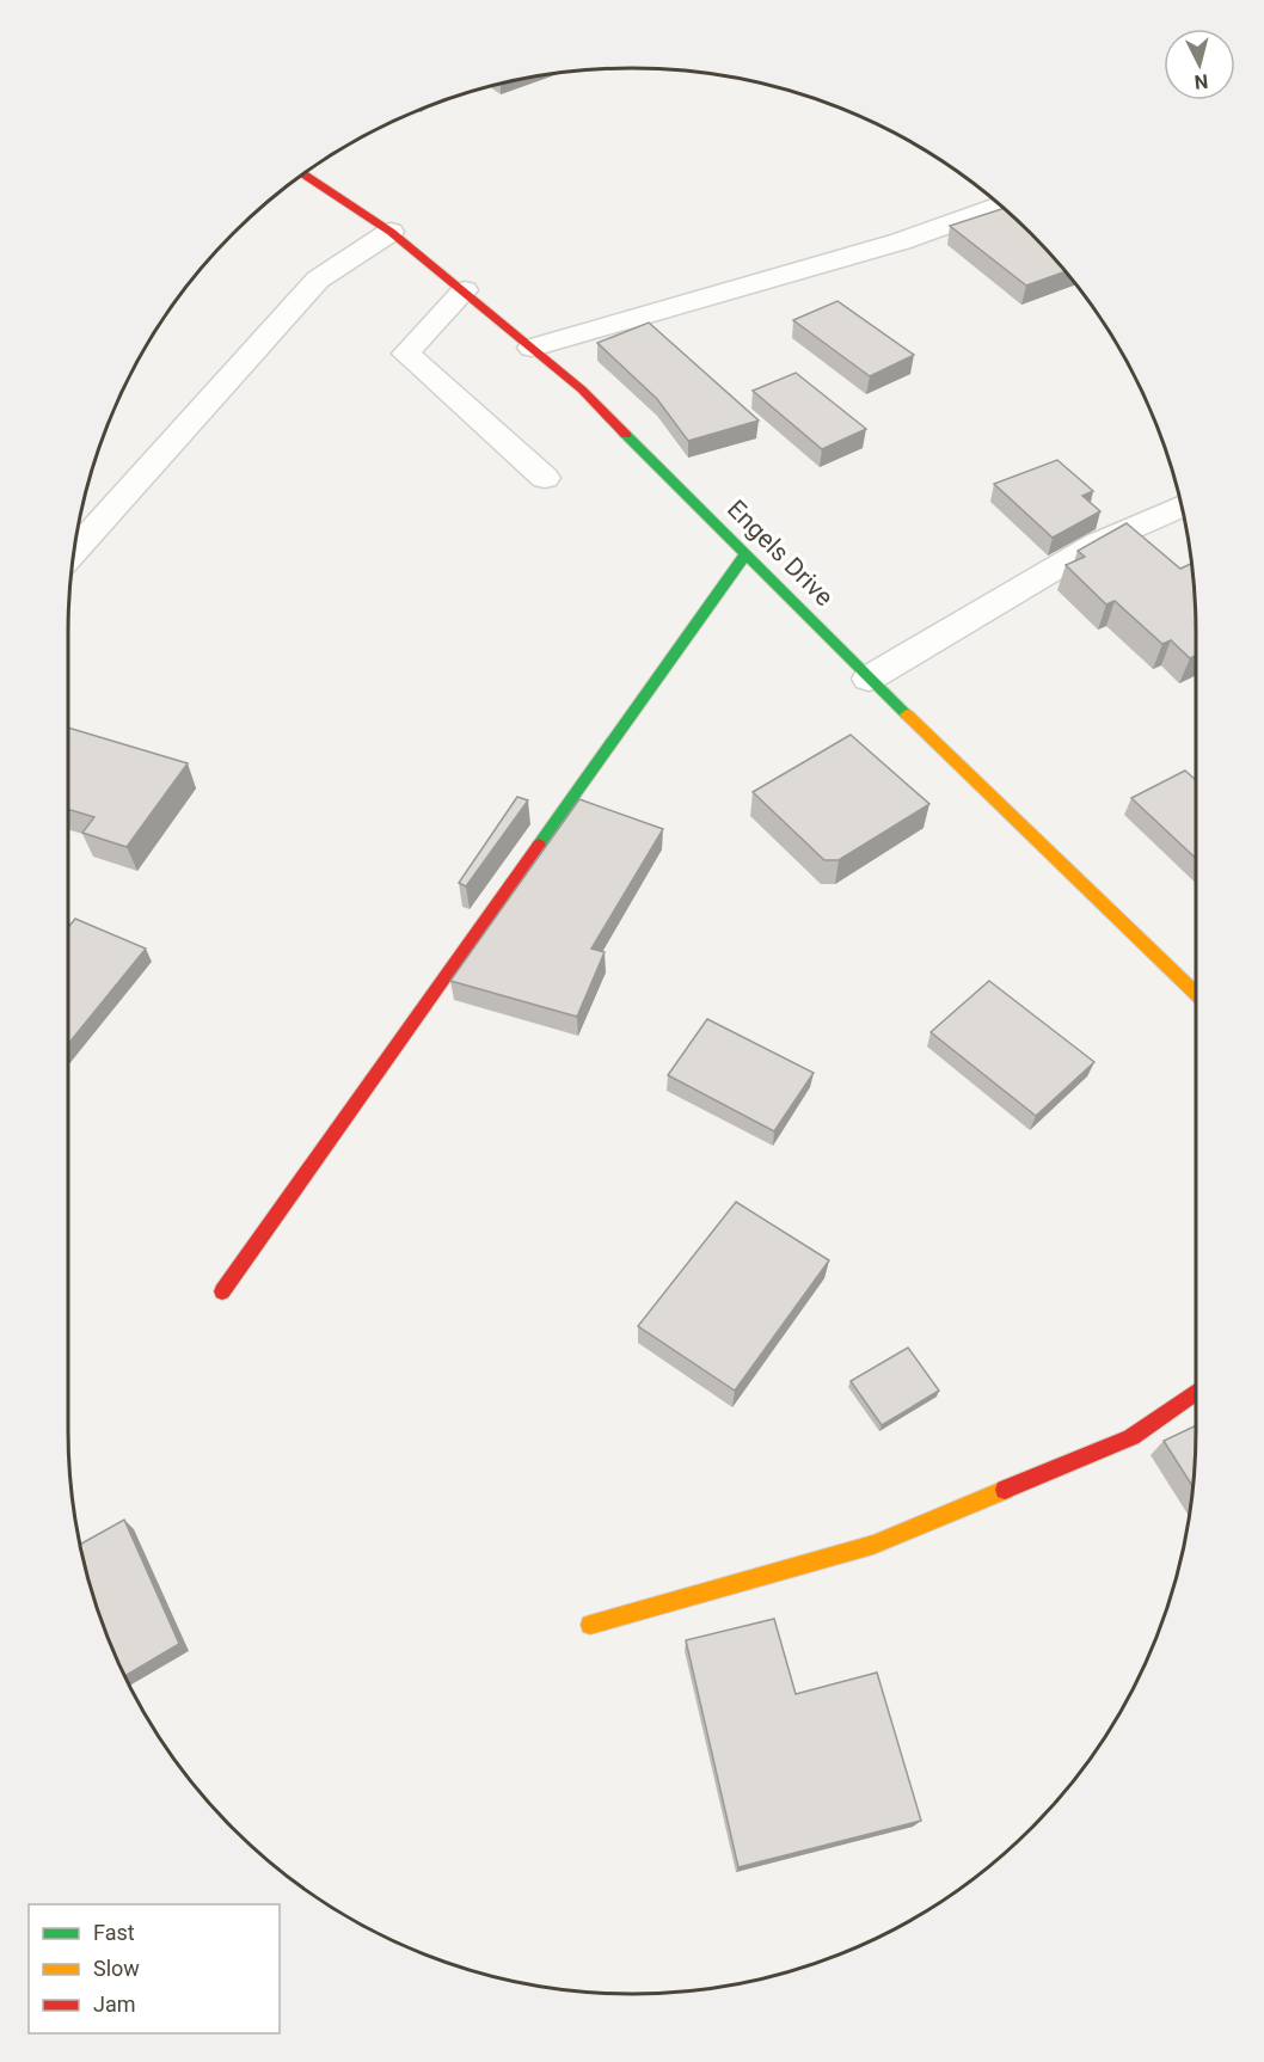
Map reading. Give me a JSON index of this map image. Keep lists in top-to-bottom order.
{
  "streets": {
    "street": ["Engels Drive"]
  },
  "legend": ["Fast", "Slow", "Jam"],
  "north": "bottom"
}
